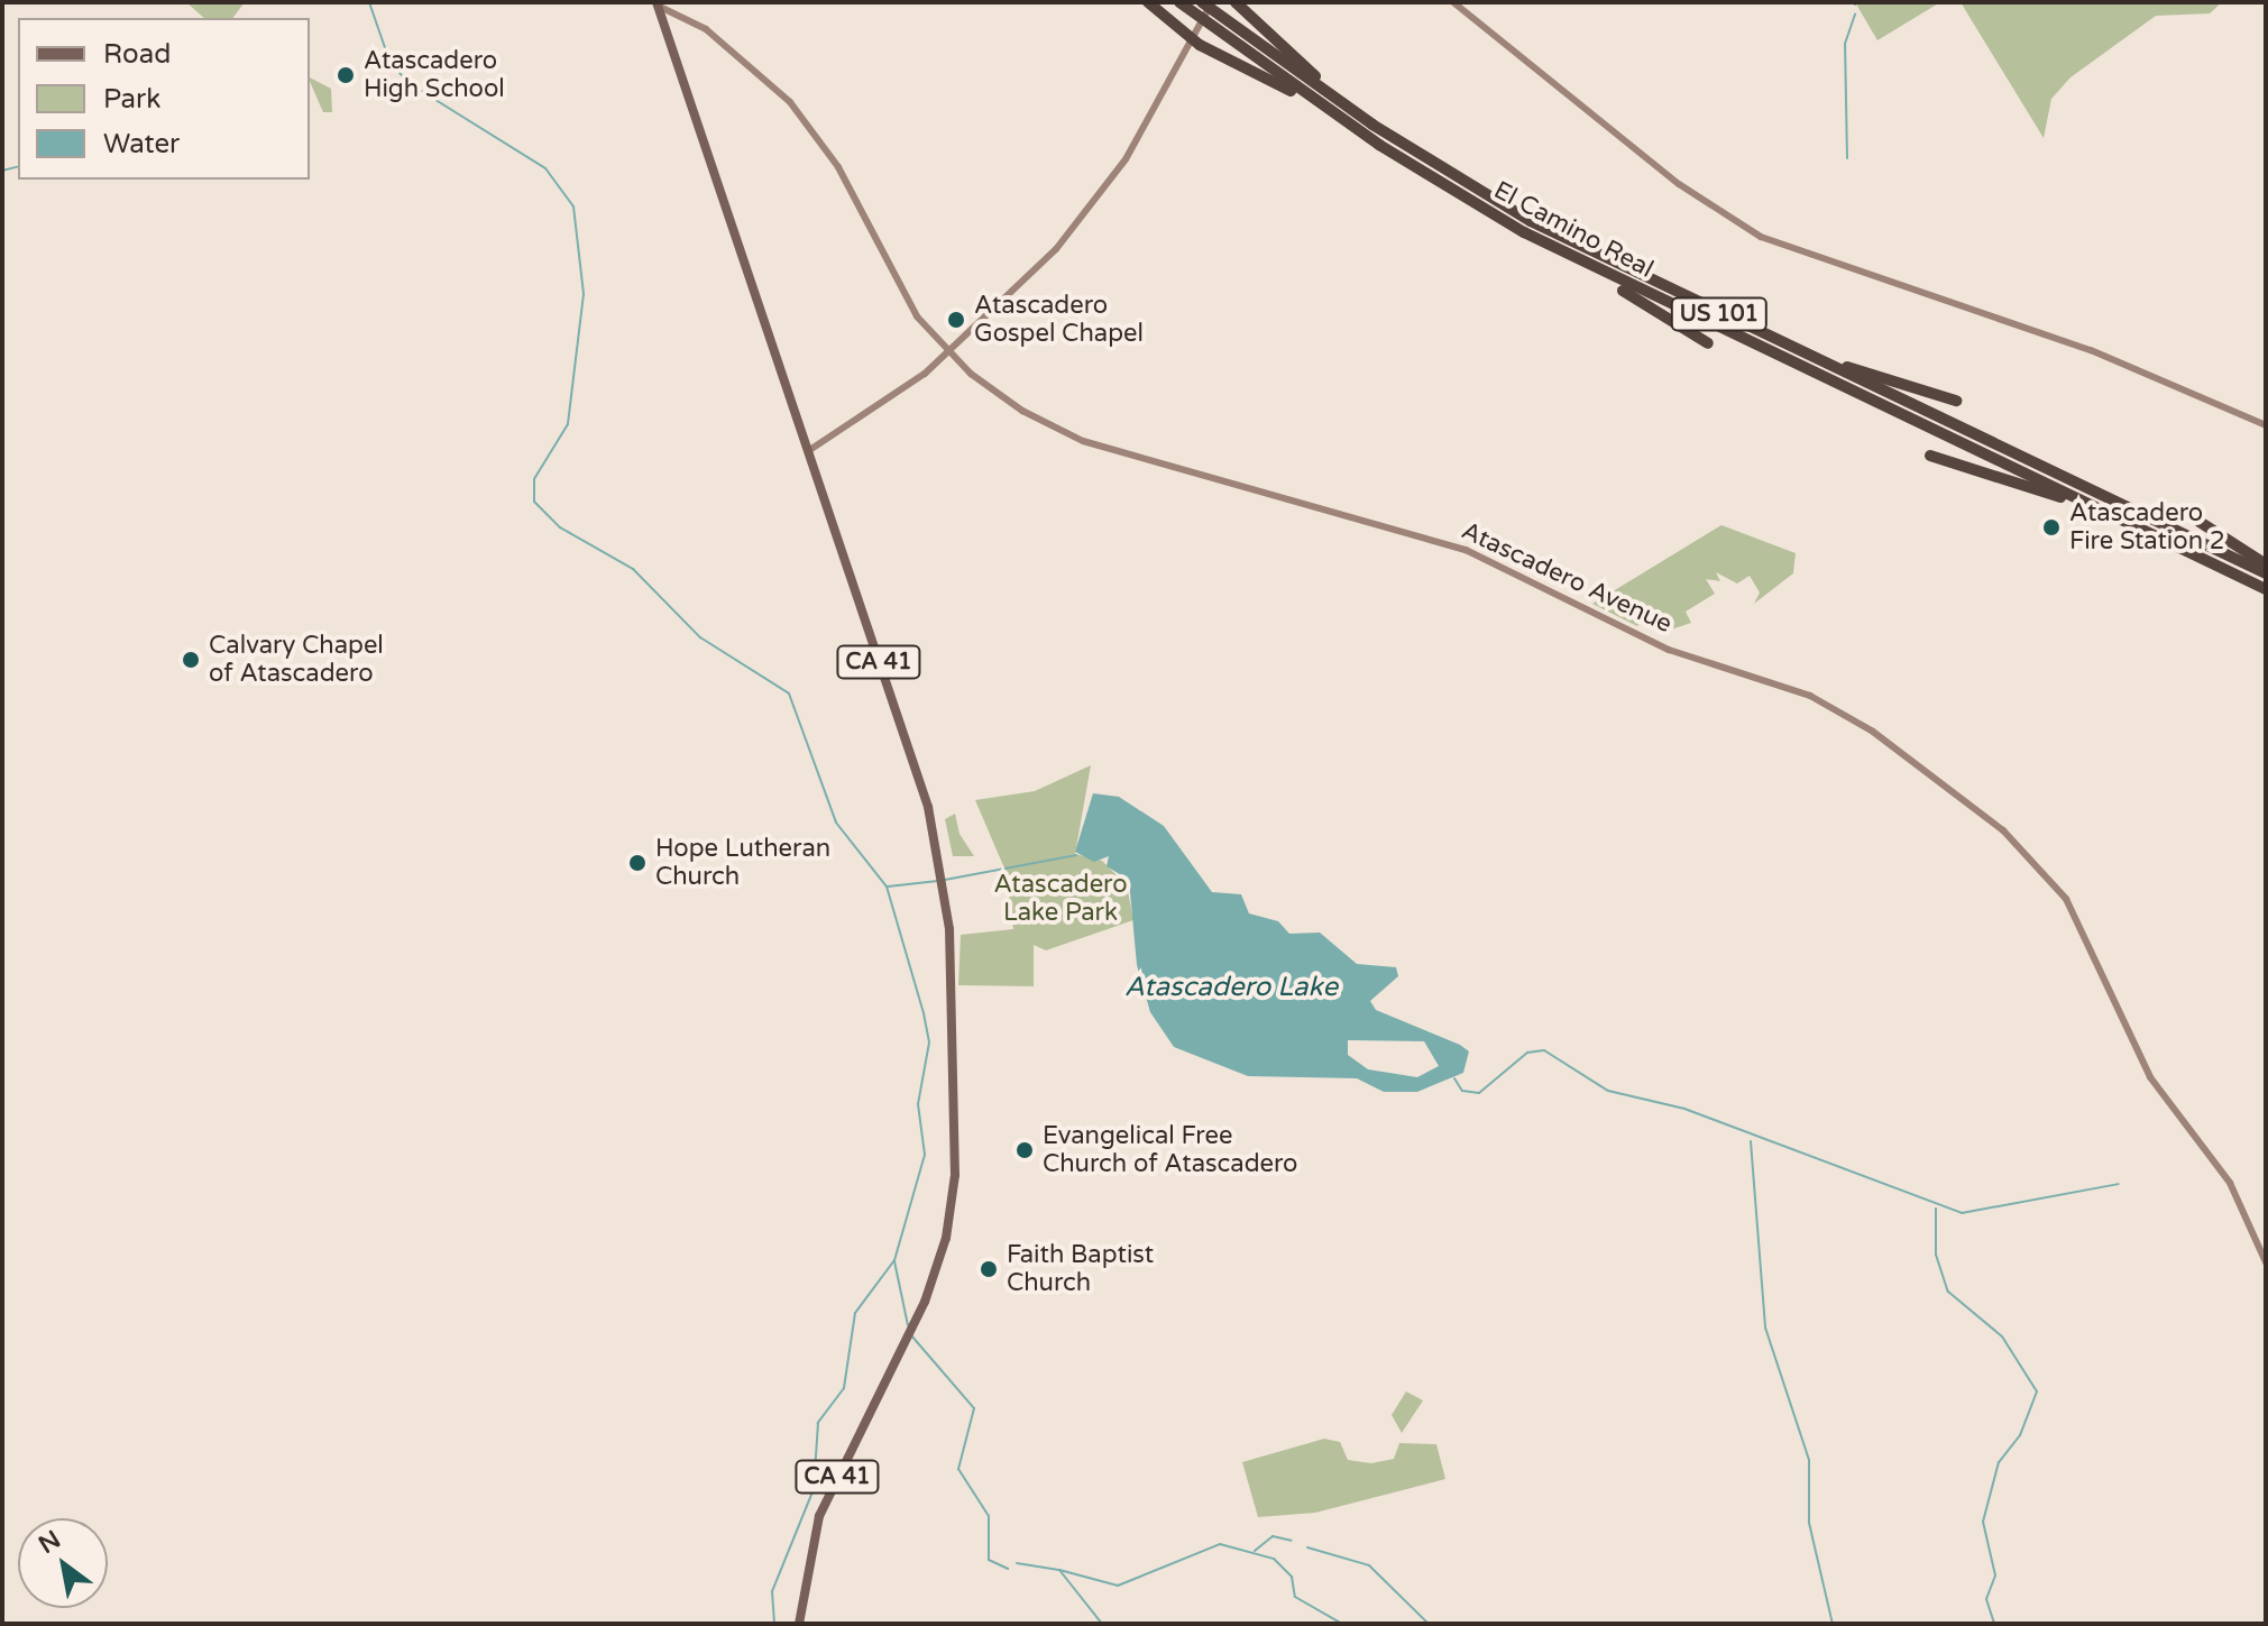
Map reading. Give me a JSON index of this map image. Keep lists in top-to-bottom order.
{
  "streets": {
    "highway": ["El Camino Real", "US 101"],
    "main road": ["Atascadero Avenue", "CA 41"]
  },
  "crossings": [
    ["Atascadero Avenue", "CA 41"]
  ],
  "water": ["Atascadero Lake"],
  "parks": ["Atascadero Lake Park"],
  "places": [
    "Atascadero High School",
    "Atascadero Gospel Chapel",
    "Atascadero Fire Station 2",
    "Calvary Chapel of Atascadero",
    "Hope Lutheran Church",
    "Evangelical Free Church of Atascadero",
    "Faith Baptist Church"
  ],
  "legend": ["Road", "Park", "Water"],
  "north": "top left"
}
